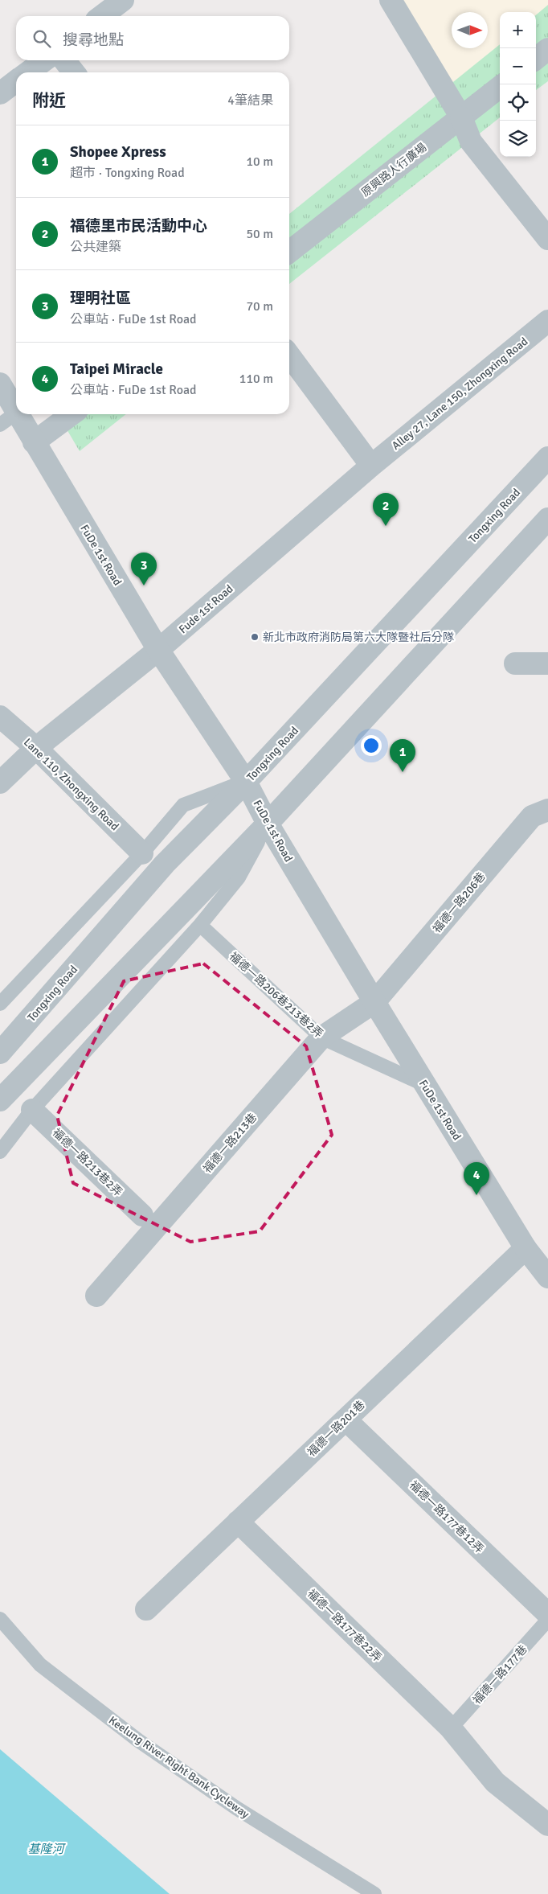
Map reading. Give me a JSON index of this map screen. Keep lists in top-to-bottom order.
{
  "streets": {
    "street": [
      "原興路人行廣場",
      "Alley 27, Lane 150, Zhongxing Road",
      "Tongxing Road",
      "FuDe 1st Road",
      "Fude 1st Road",
      "Lane 110, Zhongxing Road",
      "福德一路206巷",
      "福德一路213巷",
      "福德一路213巷2弄",
      "福德一路201巷",
      "福德一路177巷12弄",
      "福德一路177巷22弄"
    ],
    "lane": ["福德一路206巷213巷2弄", "福德一路177巷", "Keelung River Right Bank Cycleway"]
  },
  "crossings": [
    ["Alley 27, Lane 150, Zhongxing Road", "Fude 1st Road"],
    ["Tongxing Road", "FuDe 1st Road"],
    ["FuDe 1st Road", "Fude 1st Road"],
    ["FuDe 1st Road", "福德一路206巷"],
    ["FuDe 1st Road", "福德一路206巷213巷2弄"],
    ["FuDe 1st Road", "福德一路213巷"],
    ["FuDe 1st Road", "福德一路201巷"],
    ["Fude 1st Road", "Lane 110, Zhongxing Road"],
    ["福德一路206巷", "福德一路213巷"],
    ["福德一路206巷213巷2弄", "福德一路213巷"],
    ["福德一路201巷", "福德一路177巷12弄"],
    ["福德一路201巷", "福德一路177巷22弄"],
    ["福德一路177巷22弄", "福德一路177巷"]
  ],
  "water": ["基隆河"],
  "places": ["新北市政府消防局第六大隊暨社后分隊"],
  "north": "right",
  "page": {
    "map_buttons": ["+", "−"],
    "search": "搜尋地點",
    "heading": ["附近", "4筆結果"],
    "list": [
      {
        "mark": "1",
        "name": "Shopee Xpress",
        "note": "超市 · Tongxing Road",
        "value": "10 m"
      },
      {
        "mark": "2",
        "name": "福德里市民活動中心",
        "note": "公共建築",
        "value": "50 m"
      },
      {
        "mark": "3",
        "name": "理明社區",
        "note": "公車站 · FuDe 1st Road",
        "value": "70 m"
      },
      {
        "mark": "4",
        "name": "Taipei Miracle",
        "note": "公車站 · FuDe 1st Road",
        "value": "110 m"
      }
    ],
    "pins": [
      "2",
      "3",
      "1",
      "4"
    ]
  }
}
